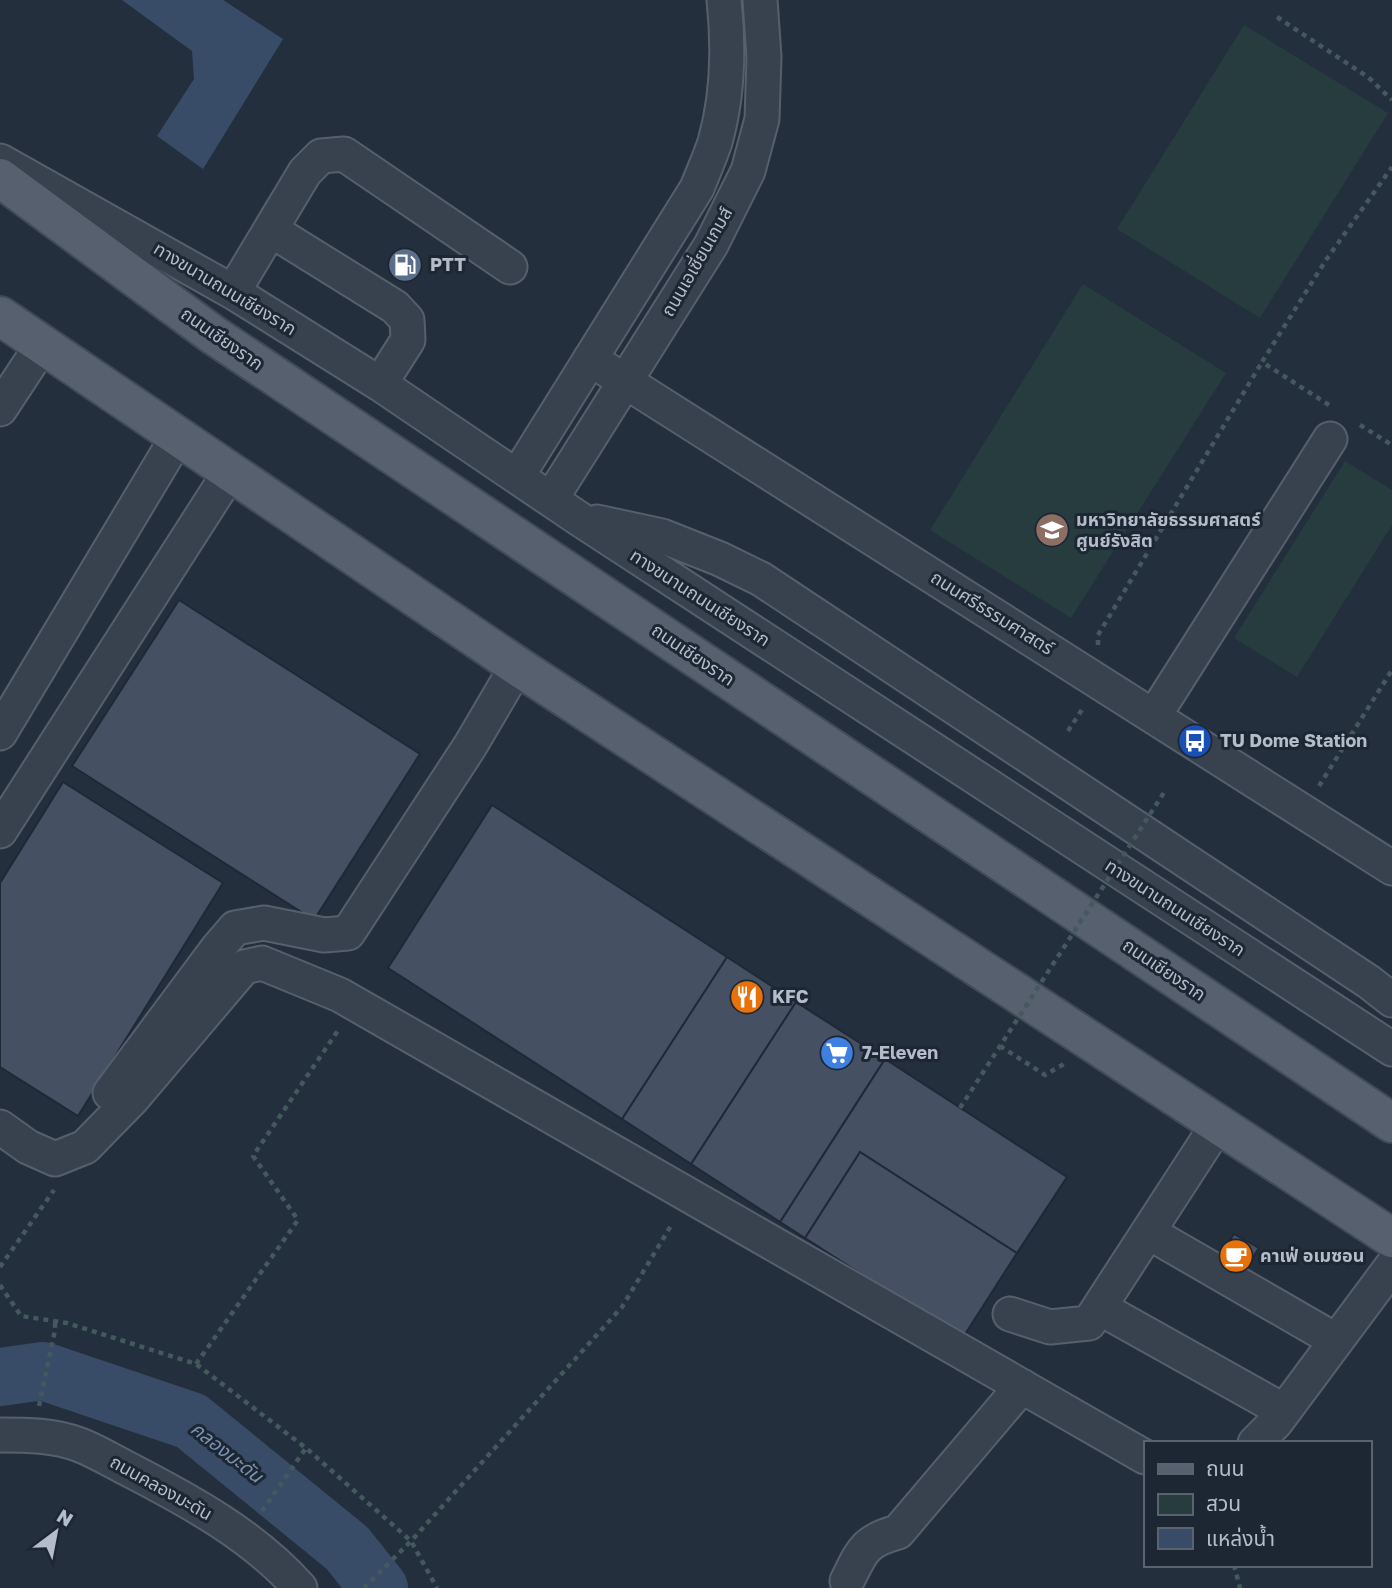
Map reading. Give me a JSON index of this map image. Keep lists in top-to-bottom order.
{
  "streets": {
    "main road": ["ถนนเชียงราก"],
    "street": [
      "ถนนเอเซี่ยนเกมส์",
      "ทางขนานถนนเชียงราก",
      "ถนนศรีธรรมศาสตร์",
      "ถนนคลองมะดัน"
    ]
  },
  "crossings": [
    ["ถนนเอเซี่ยนเกมส์", "ทางขนานถนนเชียงราก"],
    ["ถนนเอเซี่ยนเกมส์", "ถนนศรีธรรมศาสตร์"]
  ],
  "water": ["คลองมะดัน"],
  "places": {
    "fuel station": ["PTT"],
    "school or university": ["มหาวิทยาลัยธรรมศาสตร์ ศูนย์รังสิต"],
    "bus stop": ["TU Dome Station"],
    "restaurant": ["KFC"],
    "supermarket": ["7-Eleven"],
    "cafe": ["คาเฟ่ อเมซอน"]
  },
  "legend": ["ถนน", "สวน", "แหล่งน้ำ"],
  "north": "top right"
}
